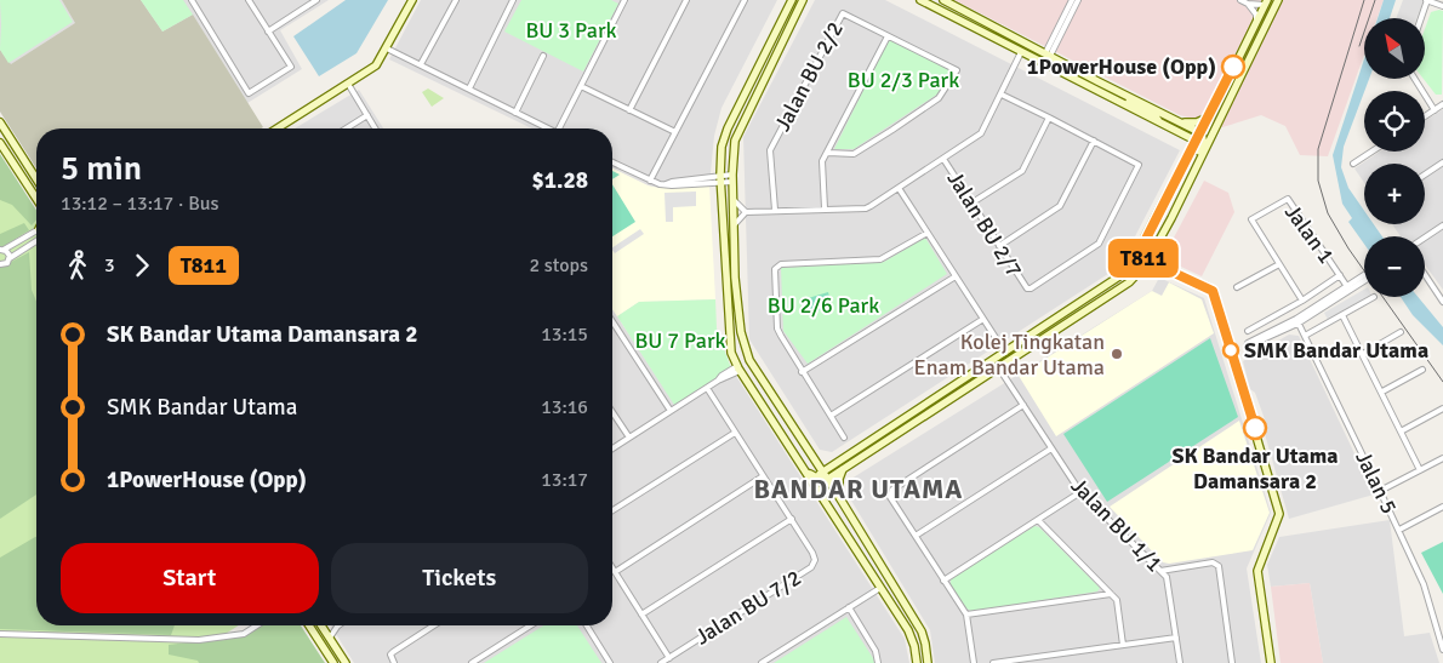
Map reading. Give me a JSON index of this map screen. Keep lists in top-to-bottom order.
{
  "streets": {
    "street": [
      "Jalan BU 2/2",
      "Jalan BU 2/7",
      "Jalan 1",
      "Jalan 5",
      "Jalan BU 1/1",
      "Jalan BU 7/2"
    ]
  },
  "districts": ["BANDAR UTAMA"],
  "parks": [
    "BU 3 Park",
    "BU 2/3 Park",
    "BU 2/6 Park",
    "BU 7 Park"
  ],
  "places": [
    "1PowerHouse (Opp)",
    "SMK Bandar Utama",
    "Kolej Tingkatan Enam Bandar Utama",
    "SK Bandar Utama Damansara 2"
  ],
  "lines": ["bus line T811"],
  "north": "top left",
  "page": {
    "on_map": "T811",
    "map_buttons": ["+", "−"],
    "heading": ["5 min", "13:12 – 13:17 · Bus", "$1.28"],
    "legs": ["3", "T811", "2 stops"],
    "list": [
      {
        "name": "SK Bandar Utama Damansara 2",
        "value": "13:15"
      },
      {
        "name": "SMK Bandar Utama",
        "value": "13:16"
      },
      {
        "name": "1PowerHouse (Opp)",
        "value": "13:17"
      }
    ],
    "buttons": ["Start", "Tickets"]
  }
}
